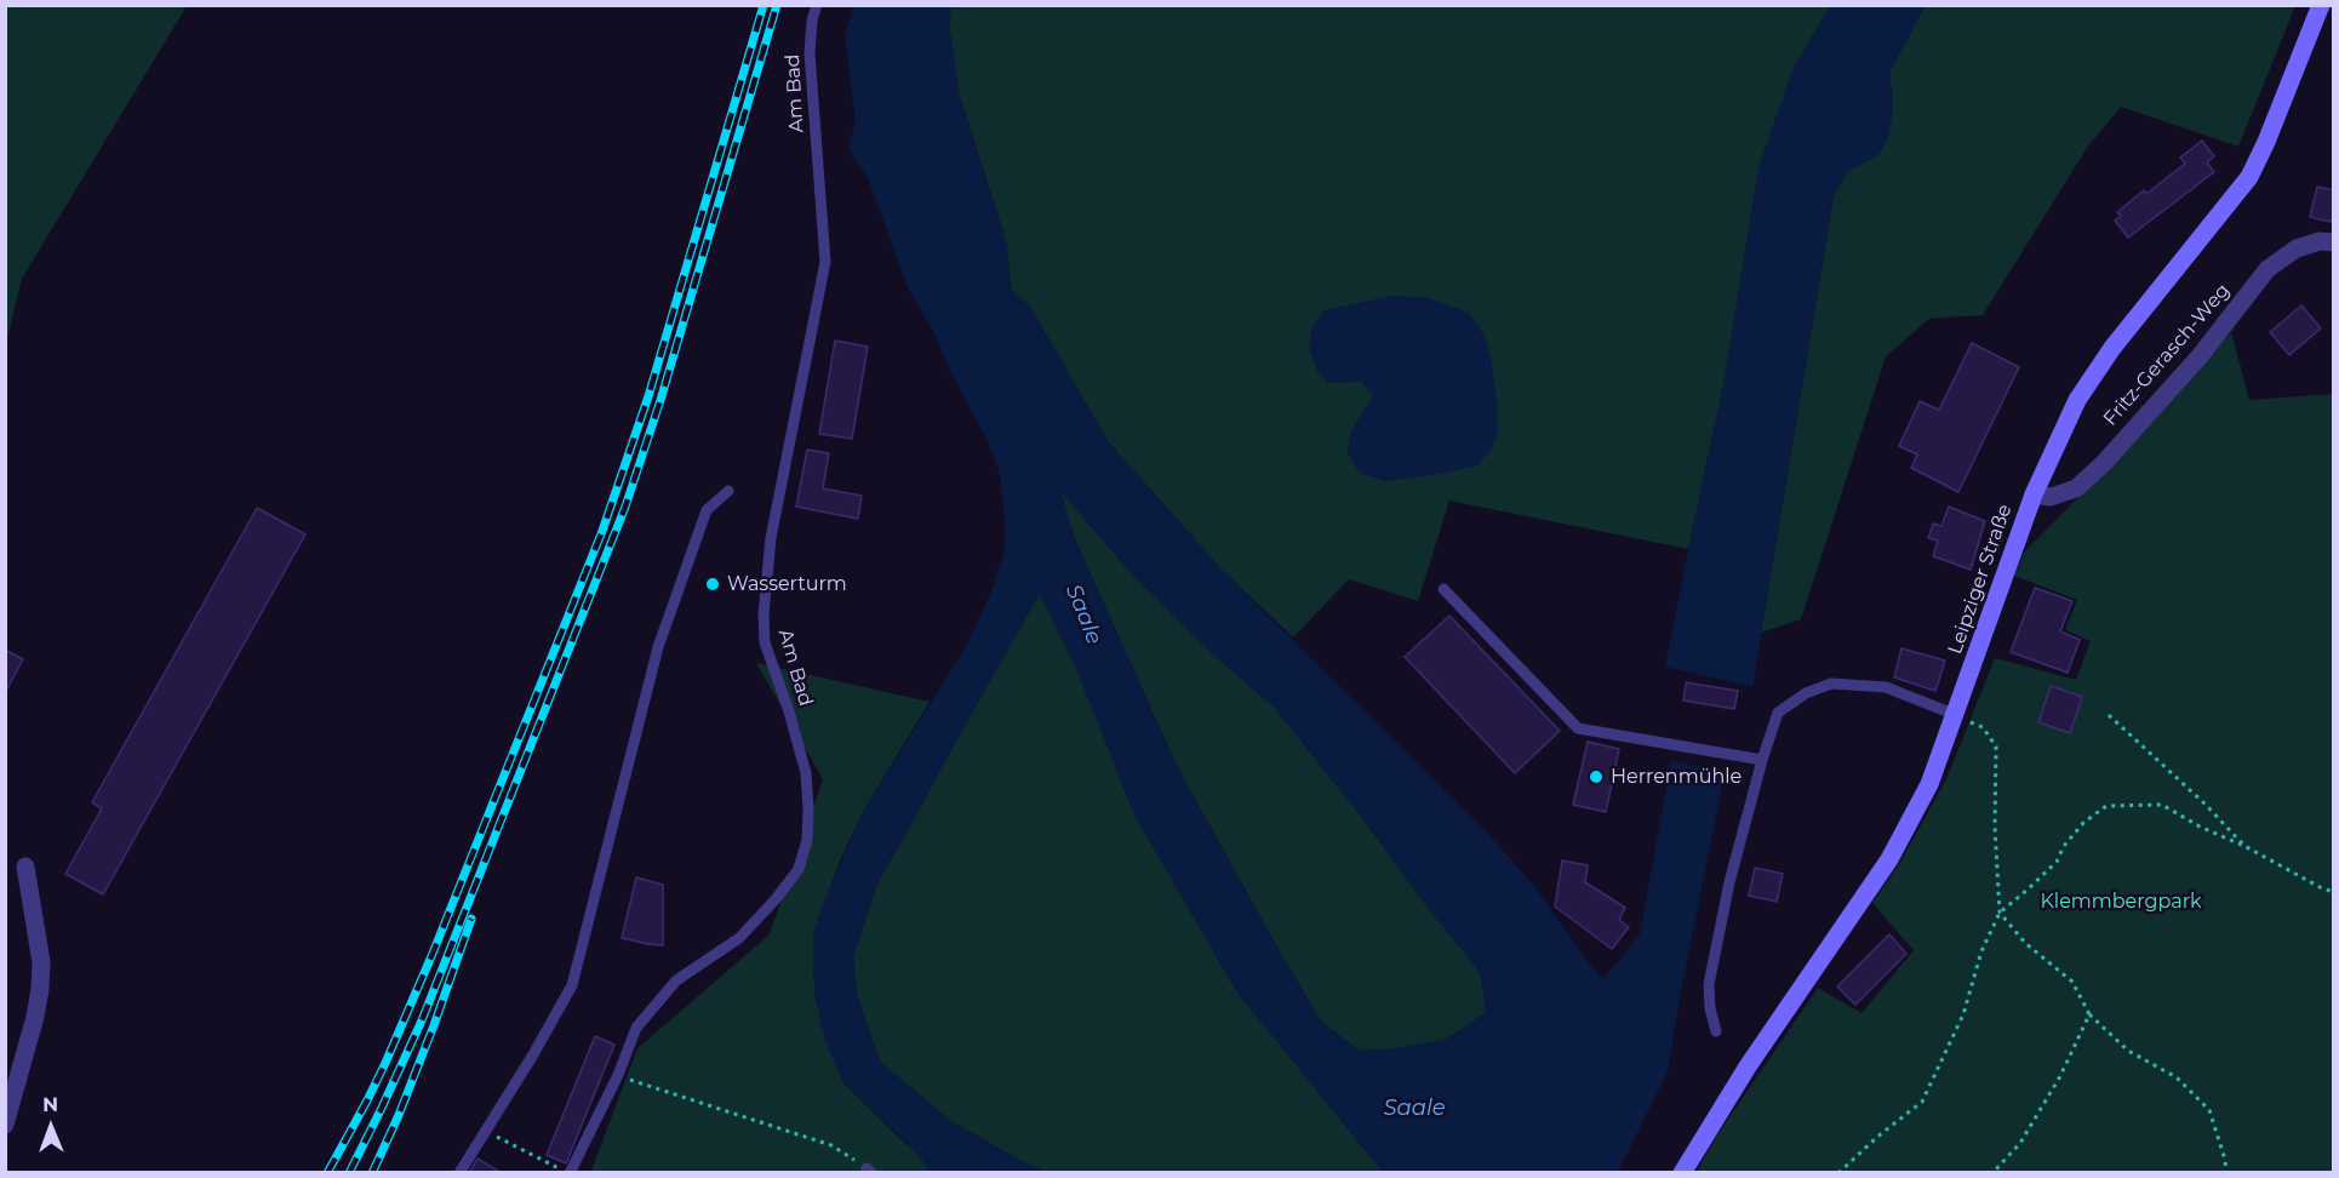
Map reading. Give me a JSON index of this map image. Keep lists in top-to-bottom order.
{
  "streets": {
    "street": ["Fritz-Gerasch-Weg", "Leipziger Straße"],
    "lane": ["Am Bad"]
  },
  "crossings": [
    ["Fritz-Gerasch-Weg", "Leipziger Straße"]
  ],
  "water": ["Saale"],
  "parks": ["Klemmbergpark"],
  "places": ["Wasserturm", "Herrenmühle"],
  "north": "top"
}
